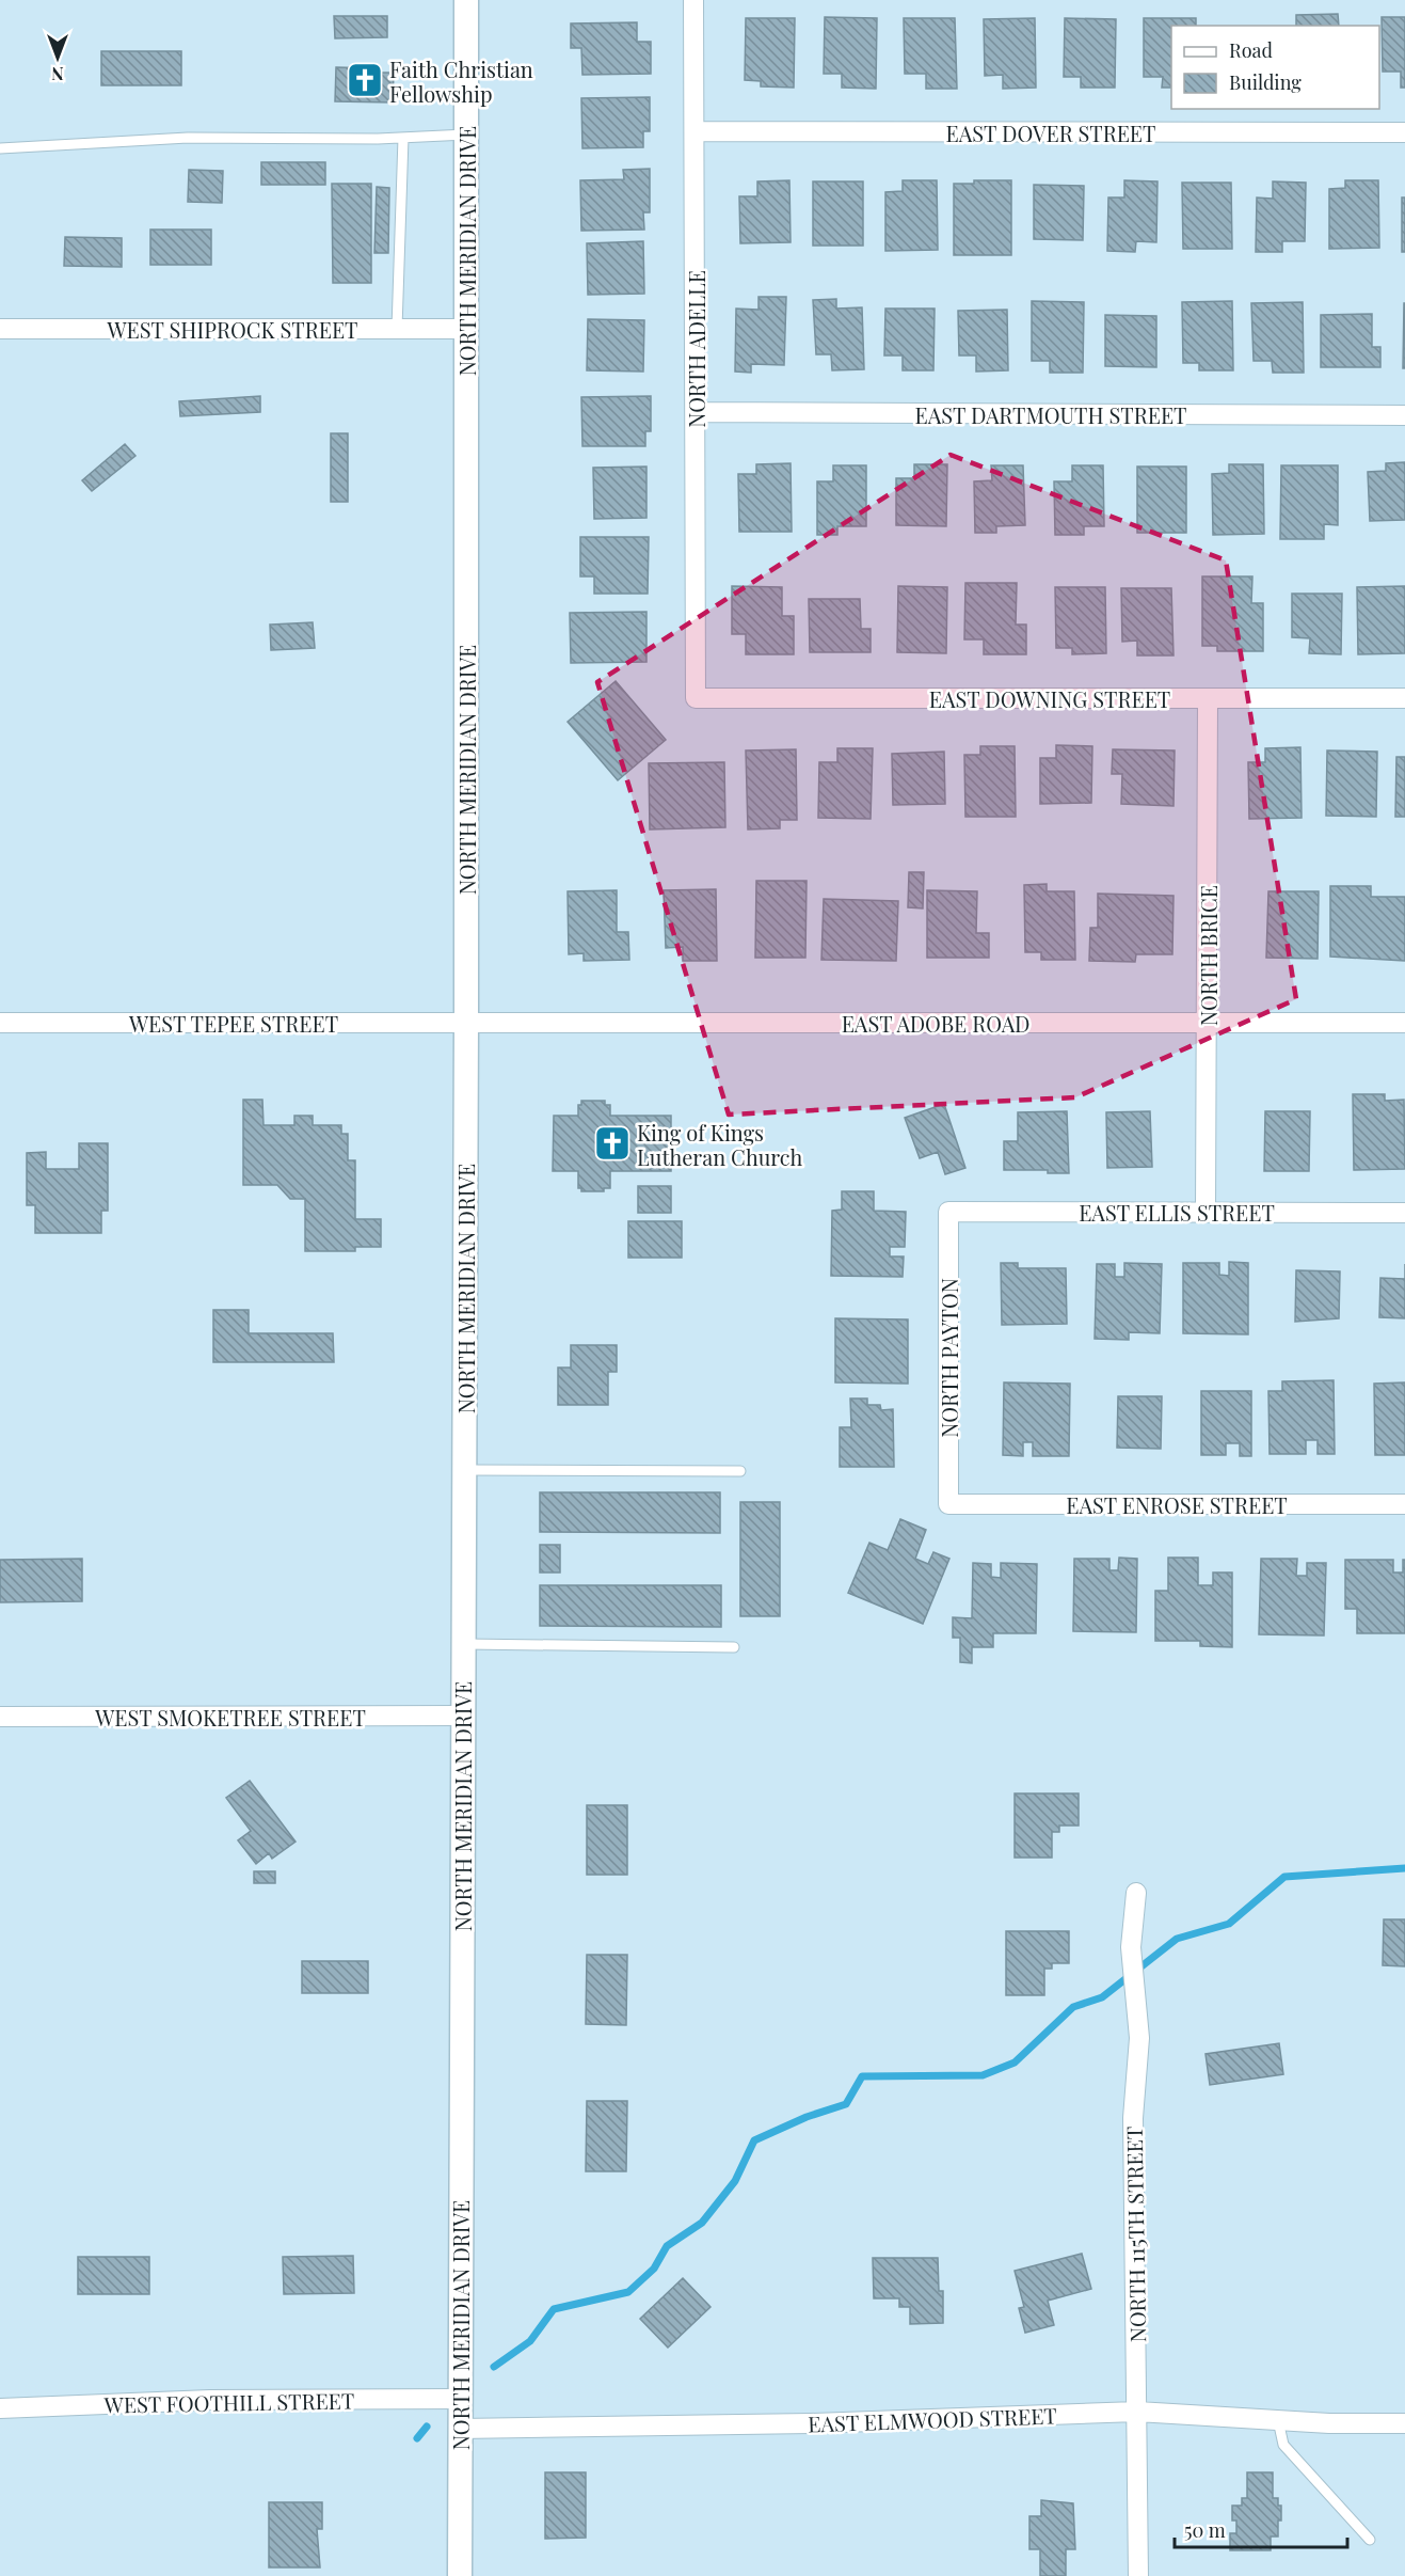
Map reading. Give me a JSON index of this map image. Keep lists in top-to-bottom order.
{
  "streets": {
    "street": [
      "EAST DOVER STREET",
      "NORTH MERIDIAN DRIVE",
      "WEST SHIPROCK STREET",
      "NORTH ADELLE",
      "EAST DARTMOUTH STREET",
      "EAST DOWNING STREET",
      "NORTH BRICE",
      "WEST TEPEE STREET",
      "EAST ADOBE ROAD",
      "EAST ELLIS STREET",
      "NORTH PAYTON",
      "EAST ENROSE STREET",
      "WEST SMOKETREE STREET",
      "NORTH 115TH STREET",
      "WEST FOOTHILL STREET",
      "EAST ELMWOOD STREET"
    ]
  },
  "crossings": [
    ["EAST DOVER STREET", "NORTH ADELLE"],
    ["NORTH MERIDIAN DRIVE", "WEST SHIPROCK STREET"],
    ["NORTH MERIDIAN DRIVE", "WEST TEPEE STREET"],
    ["NORTH MERIDIAN DRIVE", "EAST ADOBE ROAD"],
    ["NORTH MERIDIAN DRIVE", "WEST SMOKETREE STREET"],
    ["NORTH MERIDIAN DRIVE", "WEST FOOTHILL STREET"],
    ["NORTH MERIDIAN DRIVE", "EAST ELMWOOD STREET"],
    ["NORTH ADELLE", "EAST DARTMOUTH STREET"],
    ["NORTH ADELLE", "EAST DOWNING STREET"],
    ["EAST DOWNING STREET", "NORTH BRICE"],
    ["NORTH BRICE", "EAST ADOBE ROAD"],
    ["NORTH BRICE", "EAST ELLIS STREET"],
    ["WEST TEPEE STREET", "EAST ADOBE ROAD"],
    ["EAST ELLIS STREET", "NORTH PAYTON"],
    ["NORTH PAYTON", "EAST ENROSE STREET"],
    ["NORTH 115TH STREET", "EAST ELMWOOD STREET"]
  ],
  "places": {
    "church": ["Faith Christian Fellowship", "King of Kings Lutheran Church"]
  },
  "legend": ["Road", "Building"],
  "scale_bar": "50 m",
  "north": "bottom"
}
